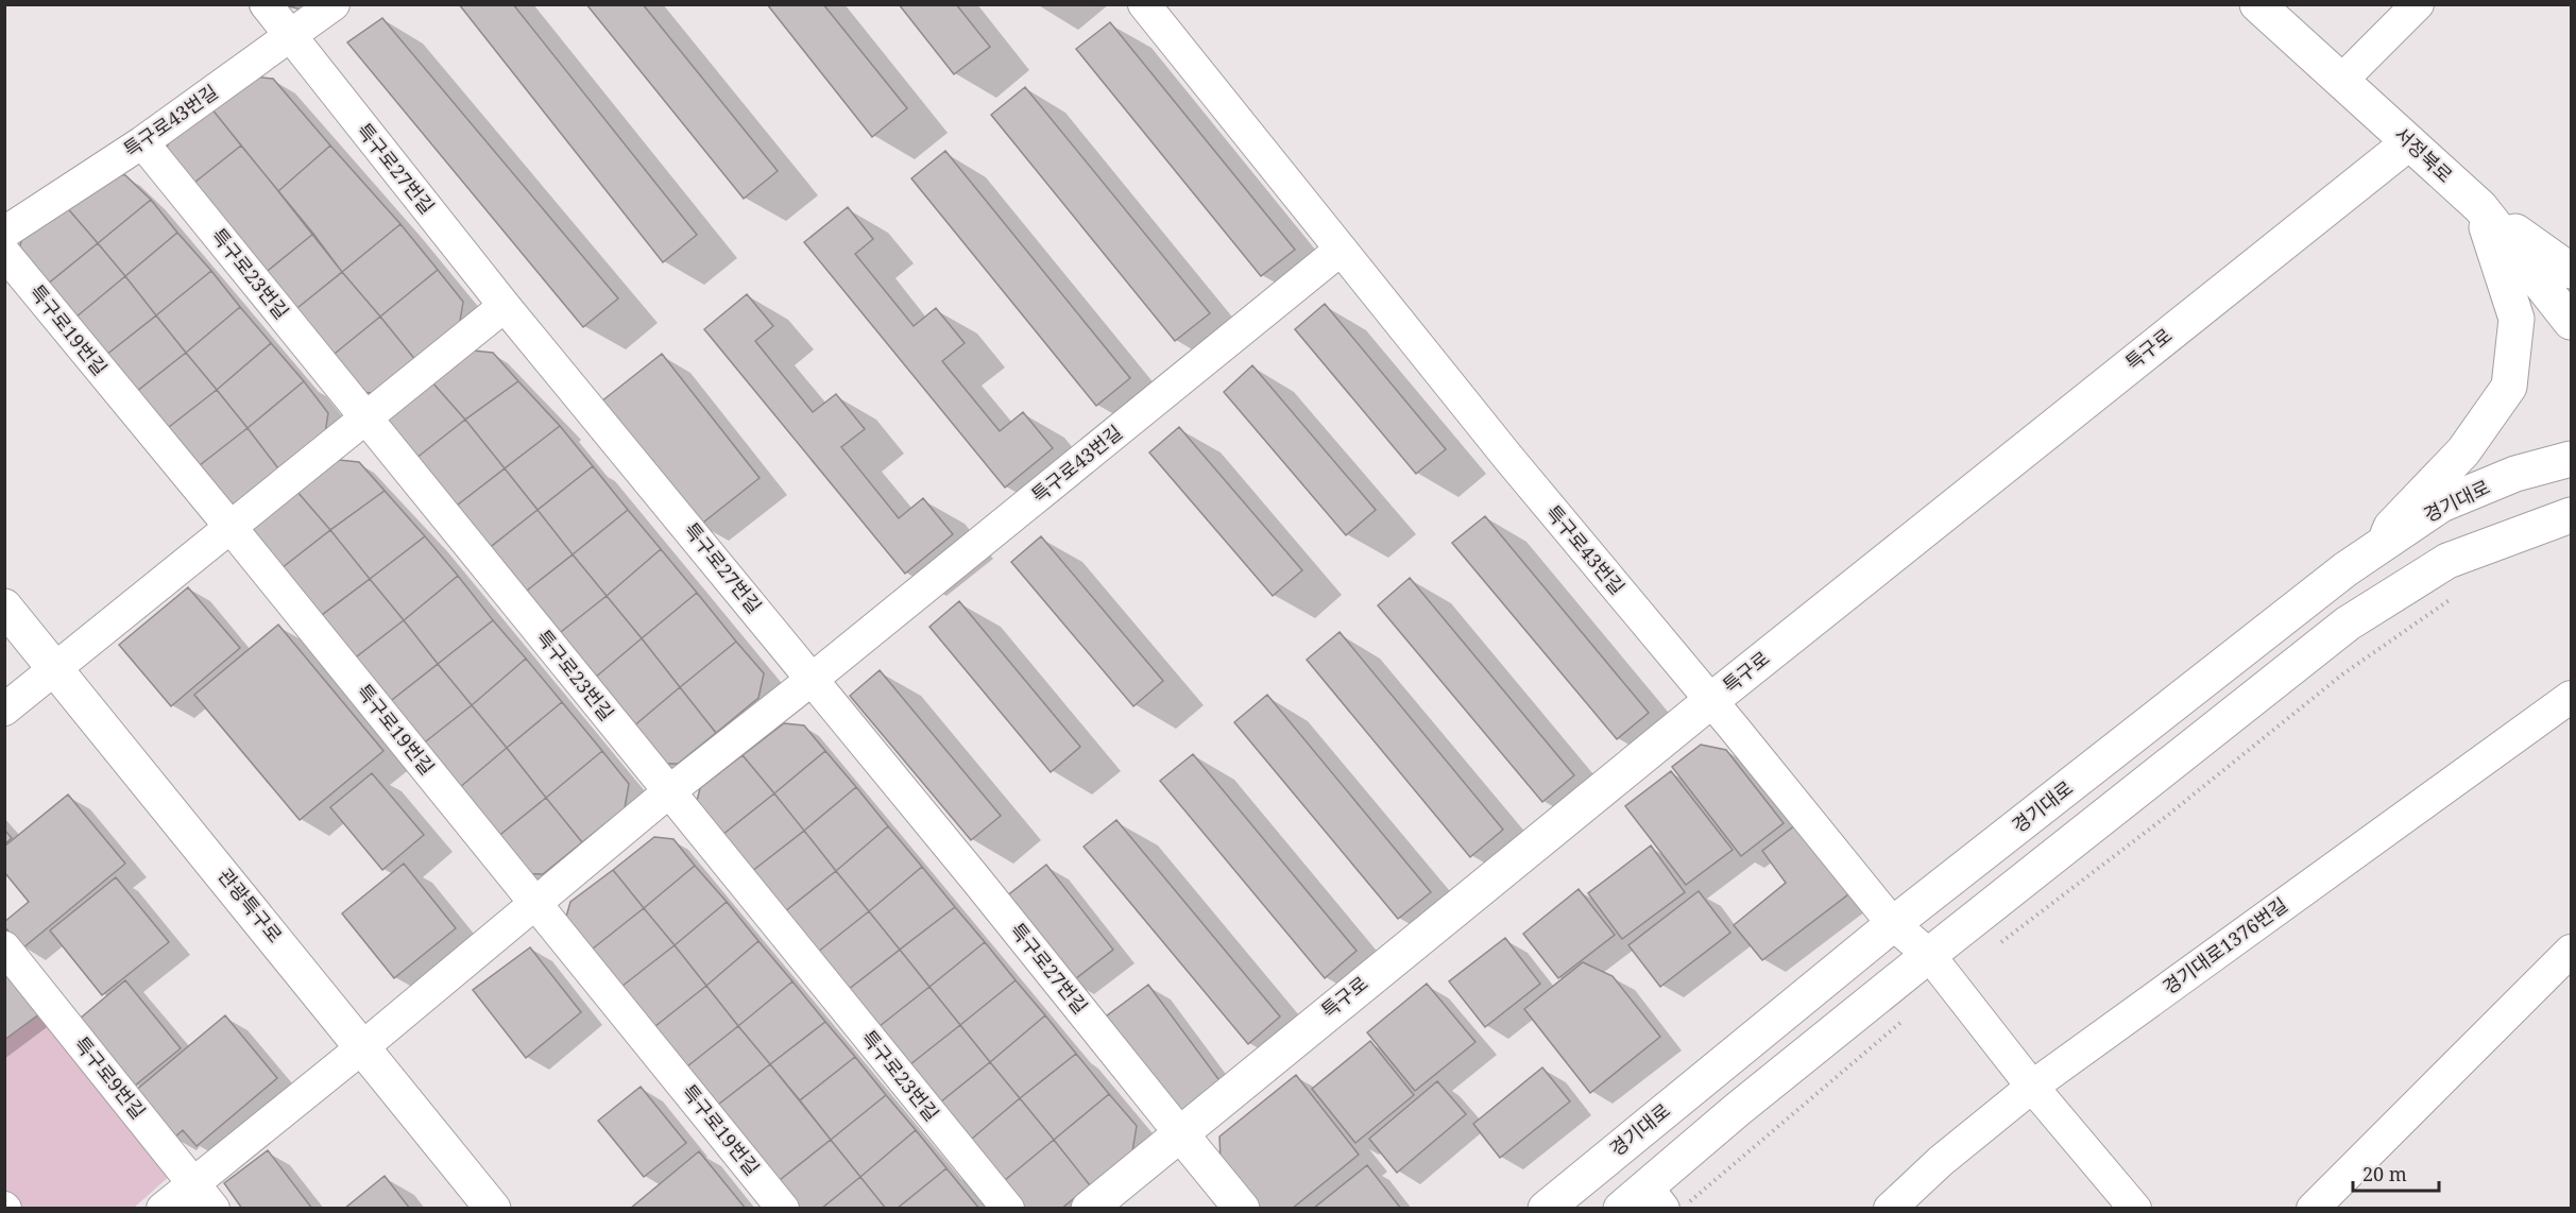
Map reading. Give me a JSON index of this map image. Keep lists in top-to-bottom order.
{
  "streets": {
    "street": [
      "특구로43번길",
      "서정북로",
      "특구로27번길",
      "특구로23번길",
      "특구로19번길",
      "특구로",
      "경기대로",
      "관광특구로",
      "경기대로1376번길",
      "특구로9번길"
    ]
  },
  "crossings": [
    ["특구로43번길", "특구로27번길"],
    ["특구로43번길", "특구로23번길"],
    ["특구로43번길", "특구로19번길"],
    ["특구로43번길", "특구로"],
    ["특구로43번길", "경기대로"],
    ["특구로43번길", "관광특구로"],
    ["특구로43번길", "경기대로1376번길"],
    ["특구로43번길", "특구로9번길"],
    ["서정북로", "특구로"],
    ["특구로27번길", "특구로"]
  ],
  "scale_bar": "20 m"
}
